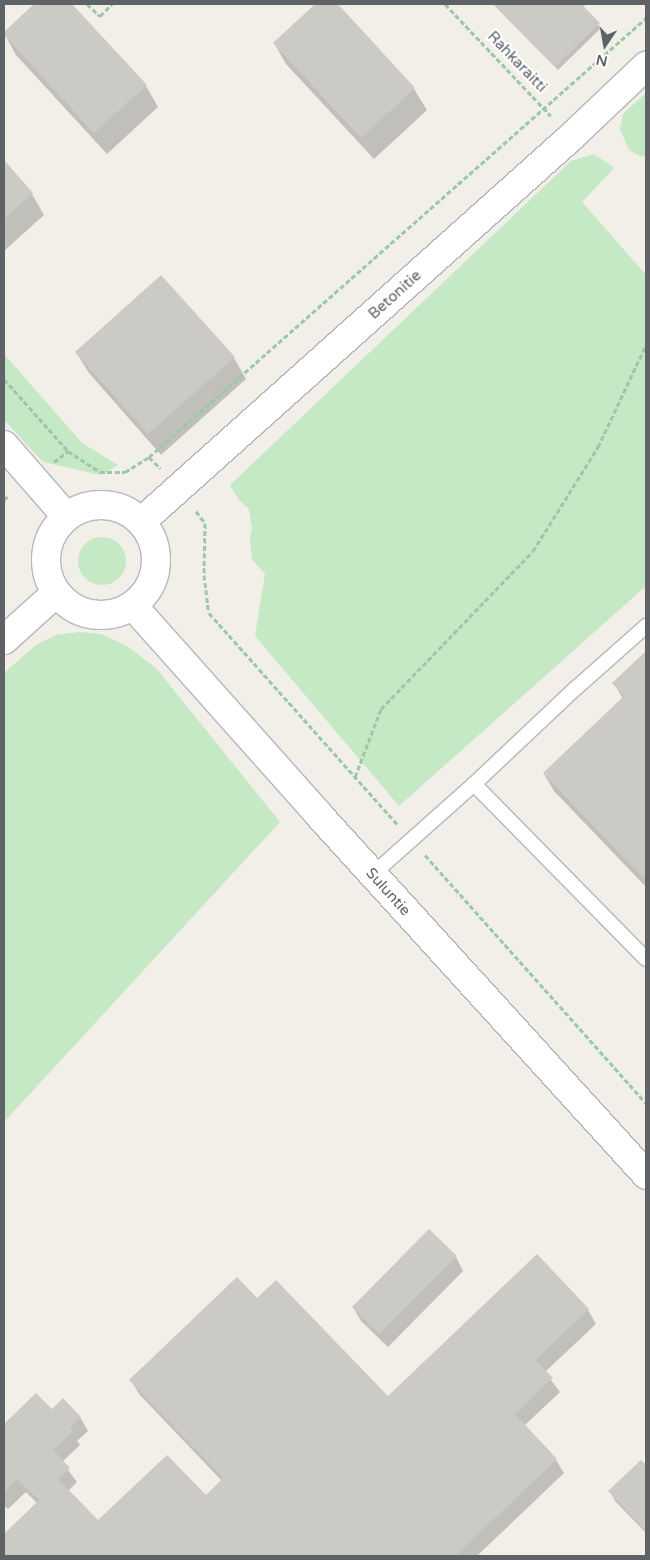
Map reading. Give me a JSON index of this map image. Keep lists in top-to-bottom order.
{
  "streets": {
    "street": ["Betonitie", "Suluntie"],
    "path": ["Rahkaraitti"]
  },
  "crossings": [
    ["Rahkaraitti", "Betonitie"],
    ["Betonitie", "Suluntie"]
  ],
  "north": "bottom"
}
